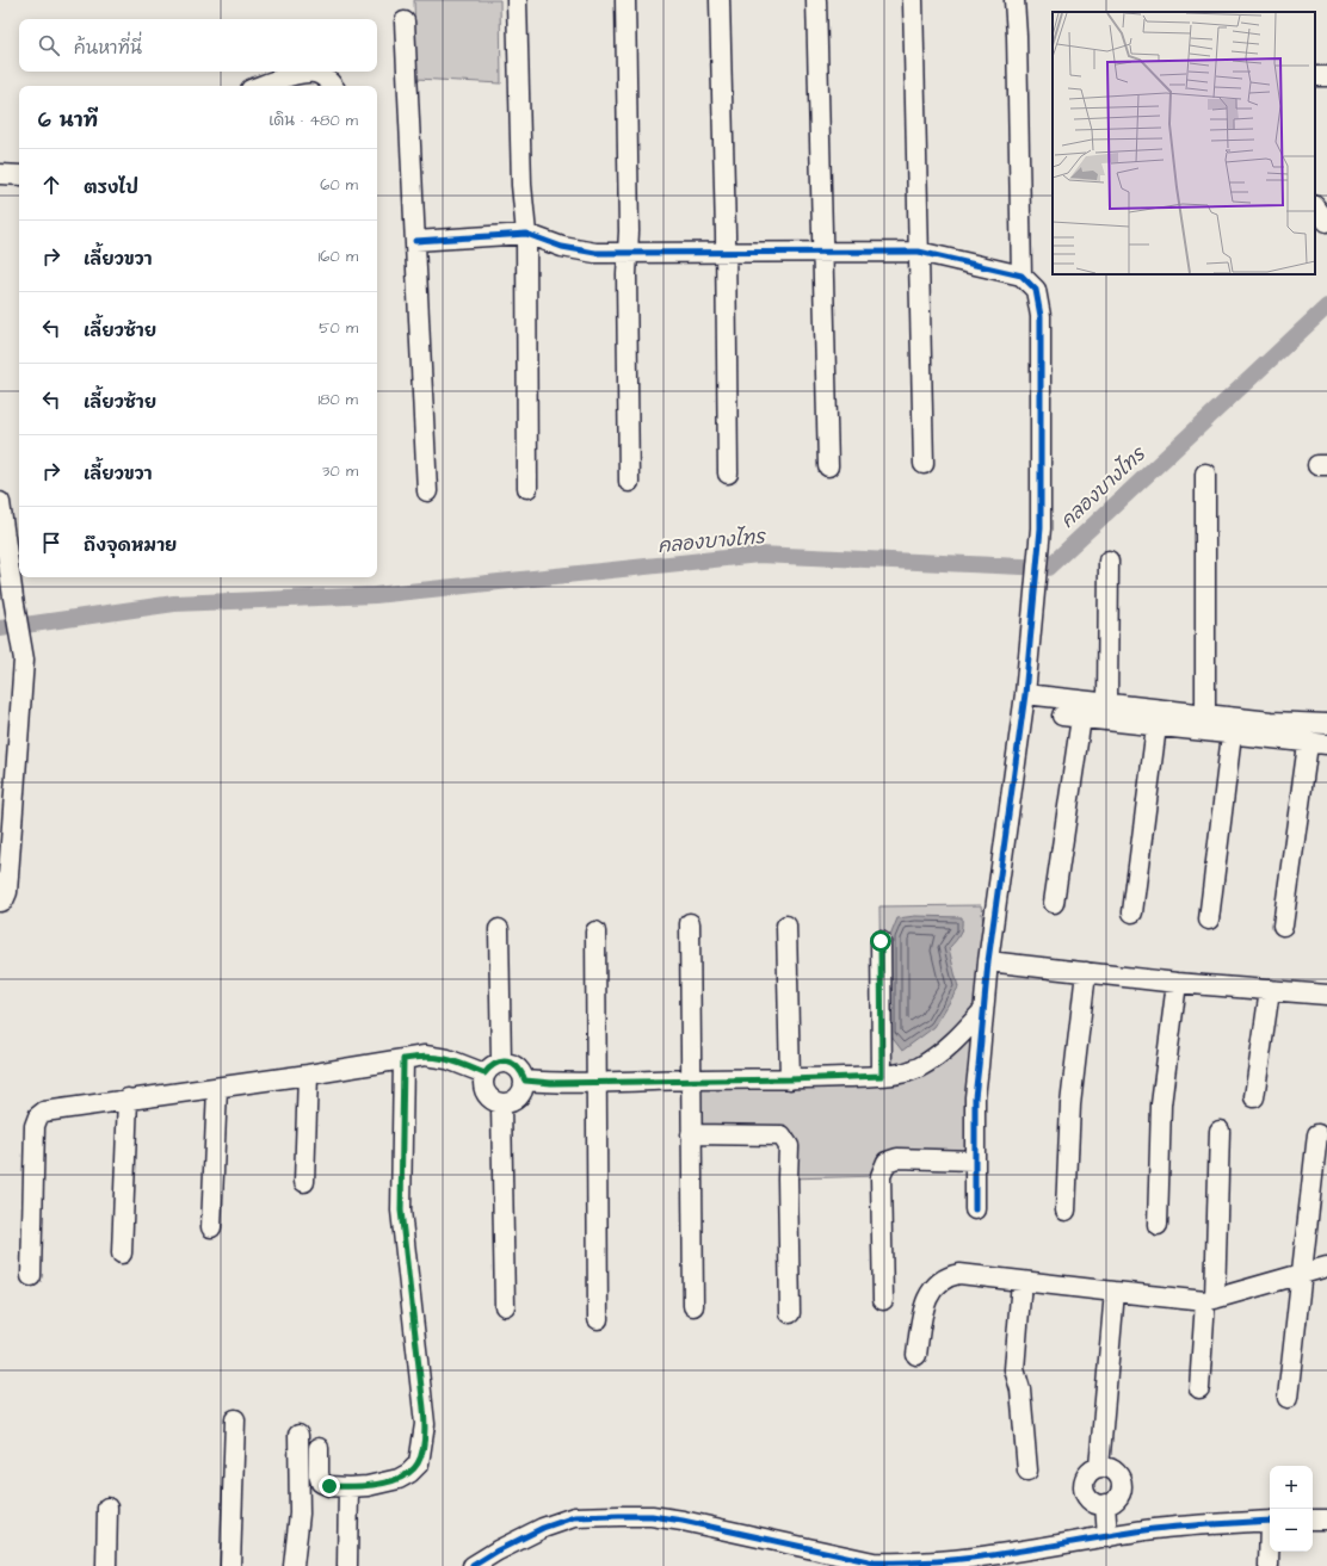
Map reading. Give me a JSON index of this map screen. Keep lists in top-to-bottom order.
{
  "water": ["คลองบางไทร"],
  "page": {
    "search": "ค้นหาที่นี่",
    "heading": ["6 นาที", "เดิน · 480 m"],
    "list": [
      ["ตรงไป", "60 m"],
      ["เลี้ยวขวา", "160 m"],
      ["เลี้ยวซ้าย", "50 m"],
      ["เลี้ยวซ้าย", "180 m"],
      ["เลี้ยวขวา", "30 m"],
      "ถึงจุดหมาย"
    ],
    "map_buttons": ["+", "−"]
  }
}
